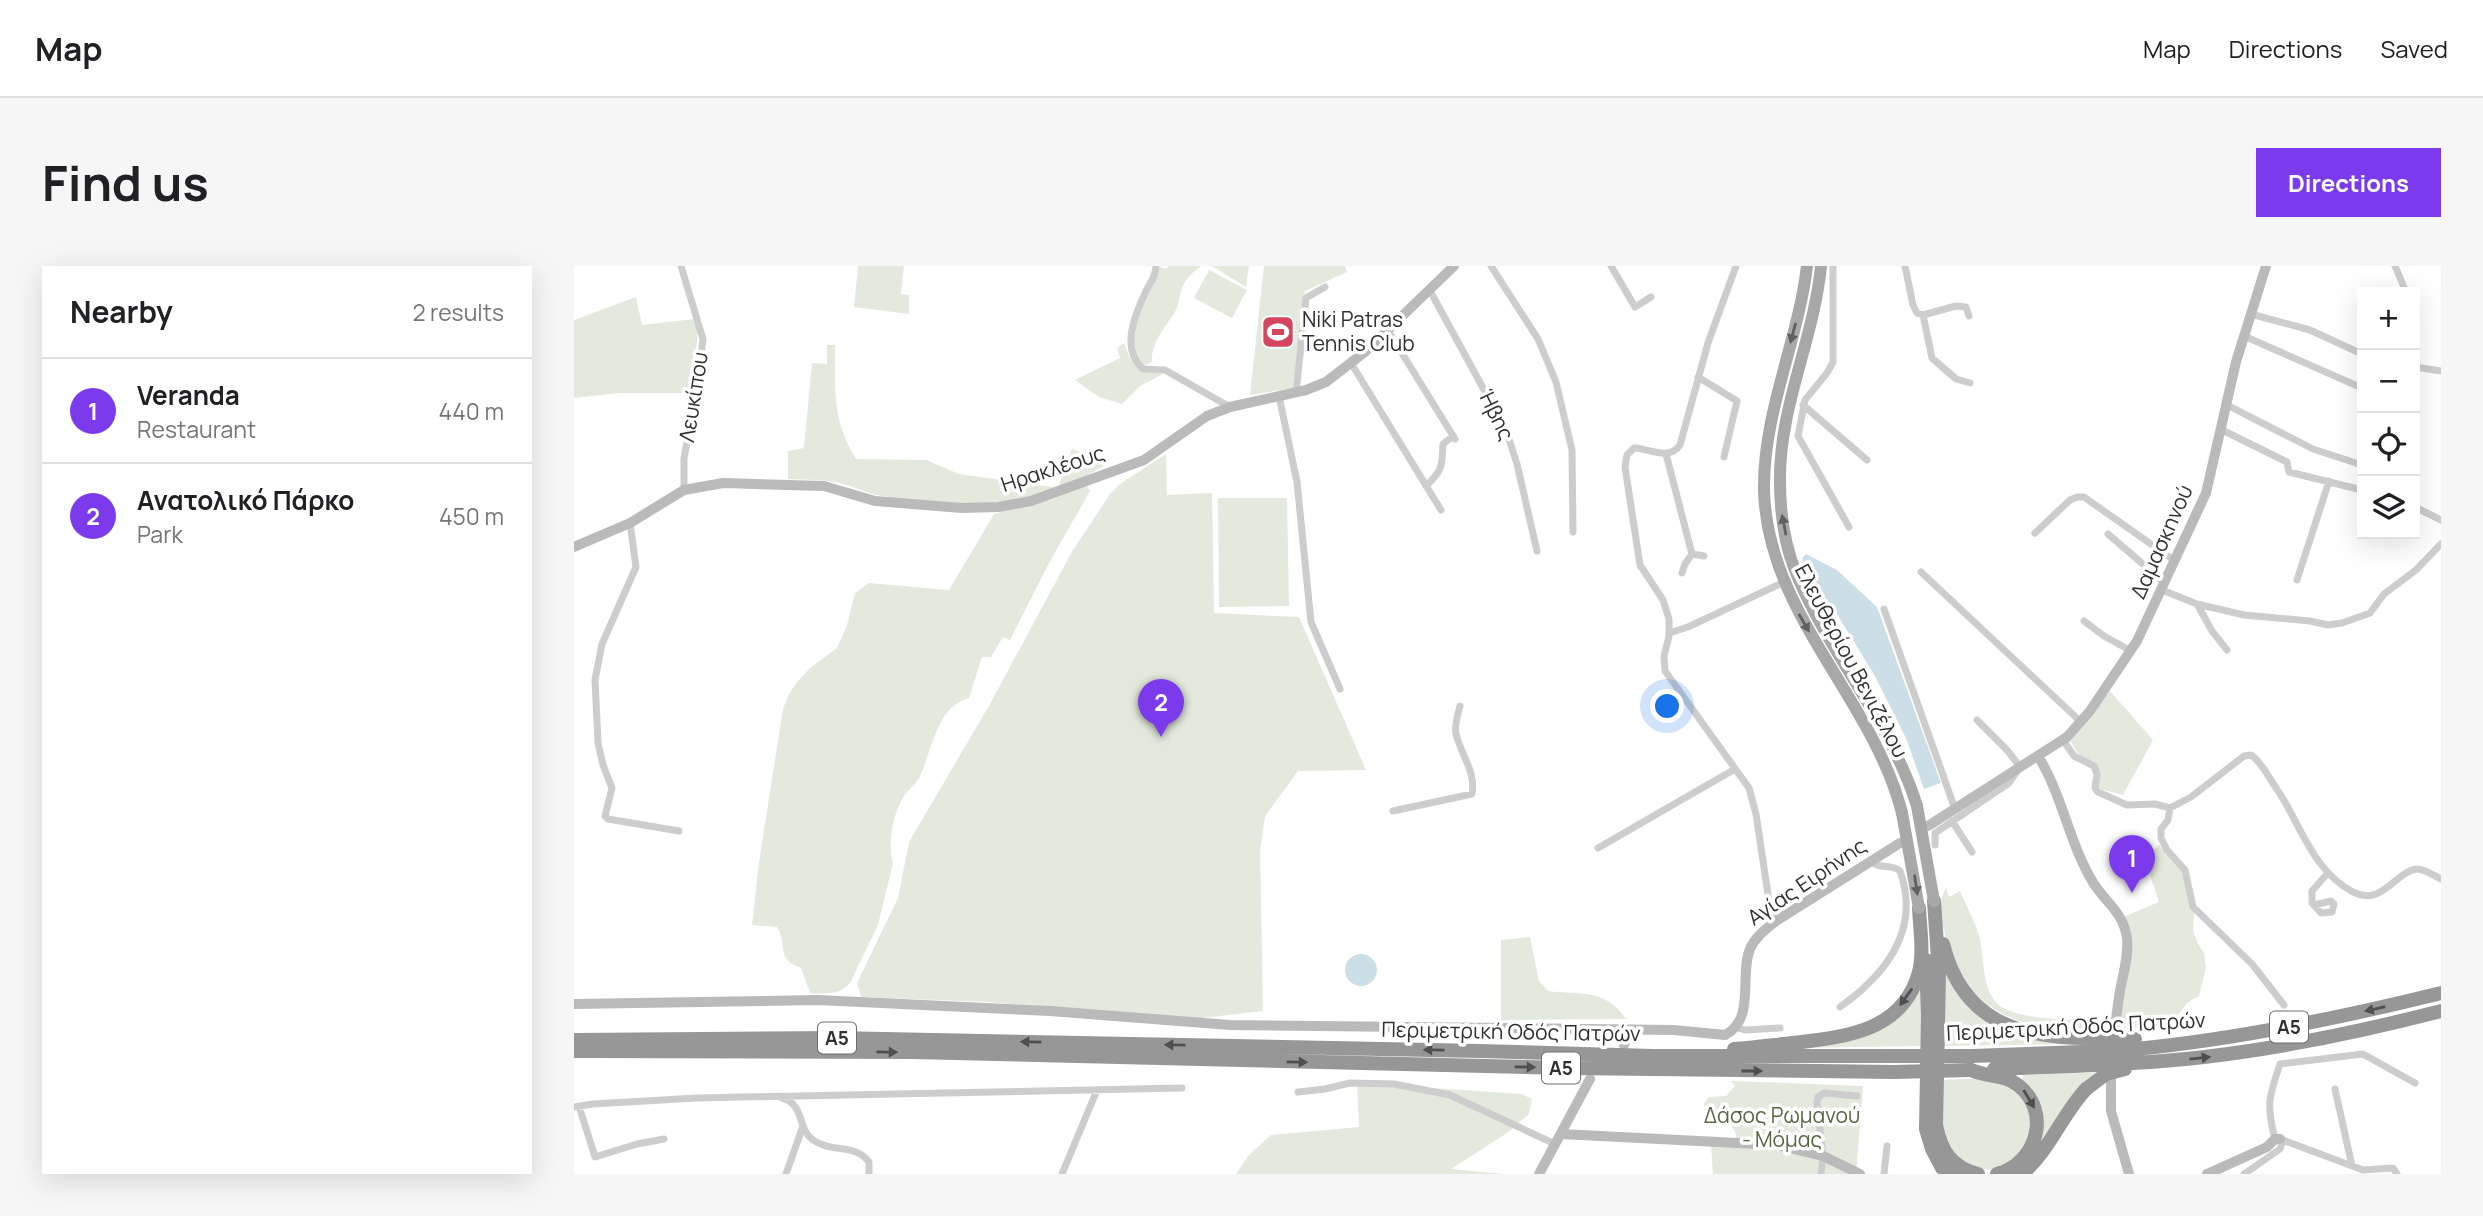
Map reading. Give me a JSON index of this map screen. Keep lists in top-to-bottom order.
{
  "streets": {
    "highway": ["Περιμετρική Οδός Πατρών", "Α5"],
    "main road": ["Ελευθερίου Βενιζέλου"],
    "street": [
      "Λευκίπου",
      "Ήβης",
      "Ηρακλέους",
      "Δαμασκηνού",
      "Αγίας Ειρήνης"
    ]
  },
  "crossings": [
    ["Λευκίπου", "Ηρακλέους"],
    ["Ήβης", "Ηρακλέους"]
  ],
  "parks": ["Δάσος Ρωμανού - Μόμας"],
  "places": {
    "sports": ["Niki Patras Tennis Club"]
  },
  "page": {
    "header": "Map",
    "nav": ["Map", "Directions", "Saved"],
    "buttons": "Directions",
    "title": "Find us",
    "heading": ["Nearby", "2 results"],
    "map_buttons": ["+", "−"],
    "list": [
      {
        "mark": "1",
        "name": "Veranda",
        "note": "Restaurant",
        "value": "440 m"
      },
      {
        "mark": "2",
        "name": "Ανατολικό Πάρκο",
        "note": "Park",
        "value": "450 m"
      }
    ],
    "pins": ["2", "1"]
  }
}
